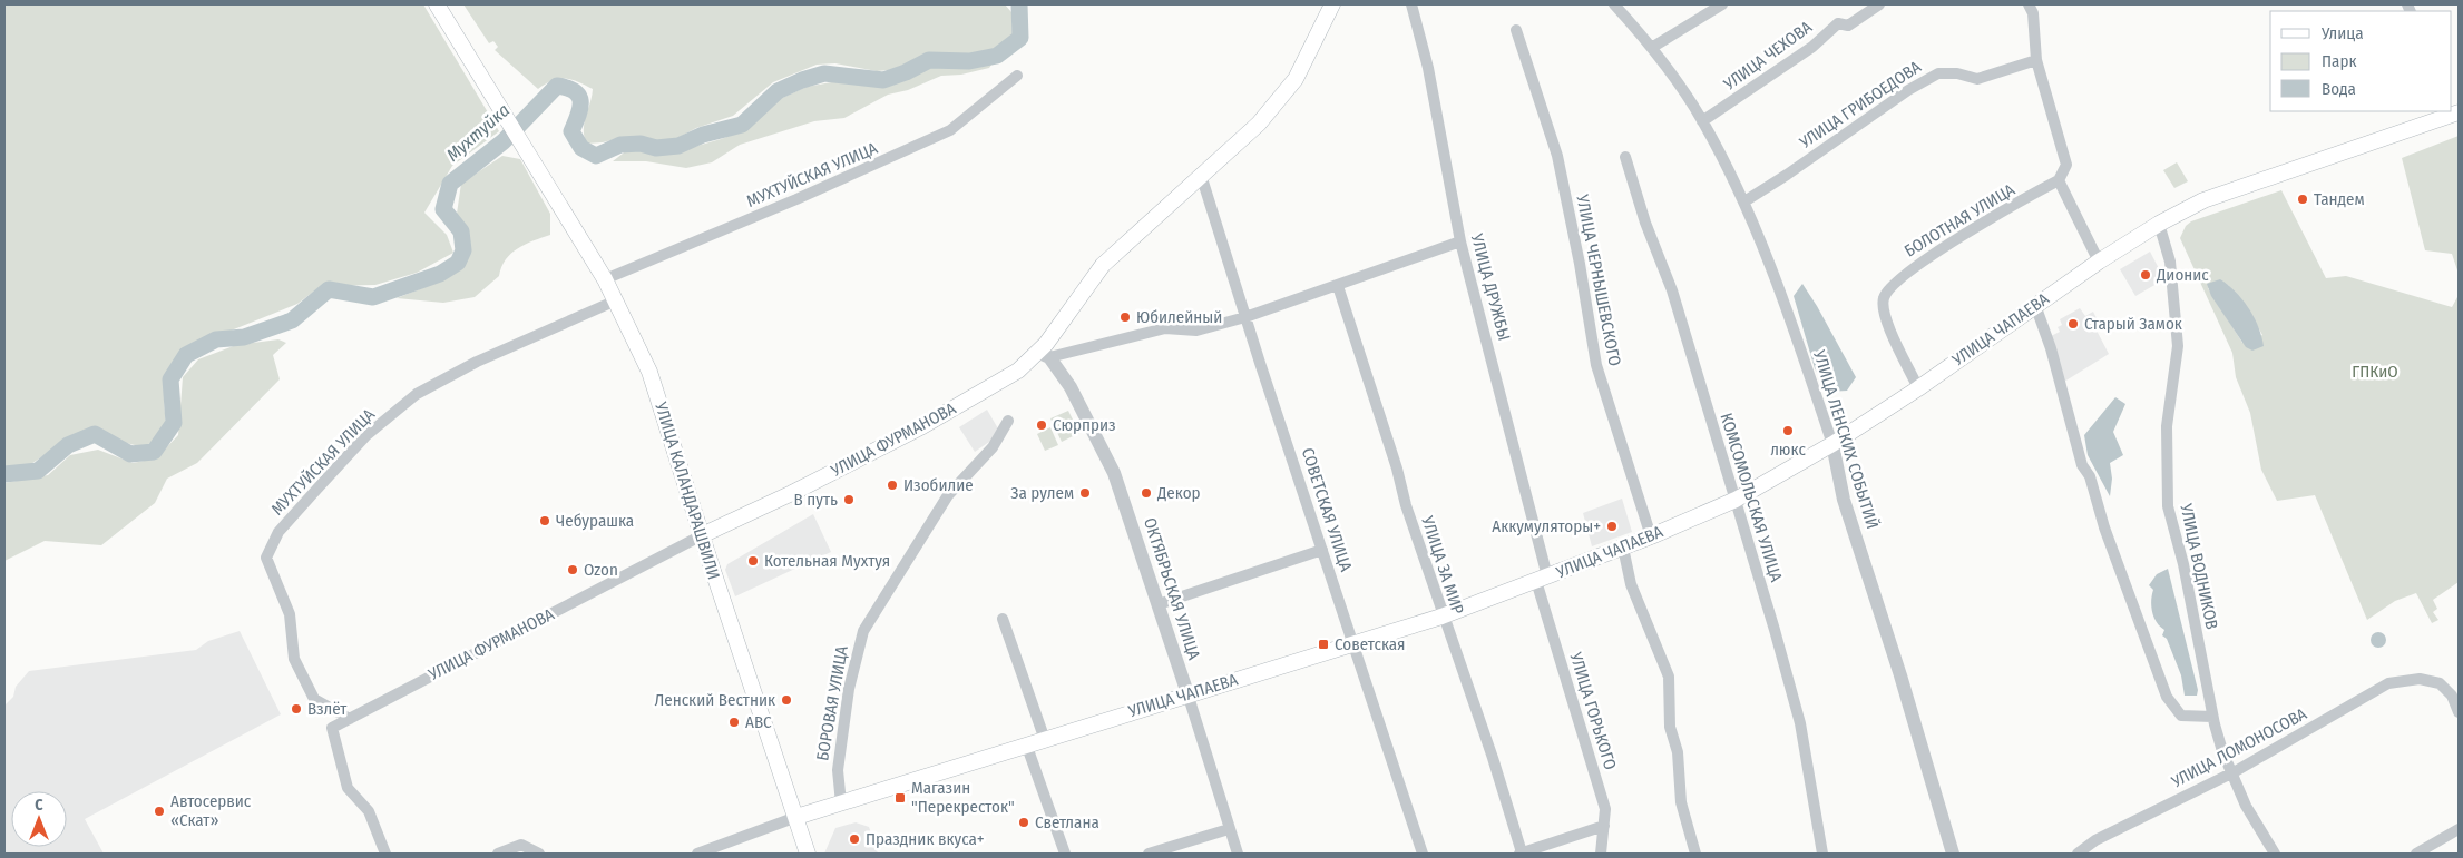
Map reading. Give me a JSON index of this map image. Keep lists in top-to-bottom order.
{
  "streets": {
    "main road": ["УЛИЦА ЧАПАЕВА", "УЛИЦА ФУРМАНОВА", "УЛИЦА КАЛАНДАРАШВИЛИ"],
    "street": [
      "УЛИЦА ЧЕХОВА",
      "УЛИЦА ГРИБОЕДОВА",
      "МУХТУЙСКАЯ УЛИЦА",
      "БОЛОТНАЯ УЛИЦА",
      "УЛИЦА ЧЕРНЫШЕВСКОГО",
      "УЛИЦА ДРУЖБЫ",
      "УЛИЦА ЛЕНСКИХ СОБЫТИЙ",
      "КОМСОМОЛЬСКАЯ УЛИЦА",
      "СОВЕТСКАЯ УЛИЦА",
      "УЛИЦА ЗА МИР",
      "УЛИЦА ВОДНИКОВ",
      "ОКТЯБРЬСКАЯ УЛИЦА",
      "БОРОВАЯ УЛИЦА",
      "УЛИЦА ГОРЬКОГО",
      "УЛИЦА ЛОМОНОСОВА"
    ]
  },
  "crossings": [
    ["УЛИЦА ЧЕХОВА", "УЛИЦА ЛЕНСКИХ СОБЫТИЙ"],
    ["УЛИЦА ГРИБОЕДОВА", "УЛИЦА ЛЕНСКИХ СОБЫТИЙ"],
    ["МУХТУЙСКАЯ УЛИЦА", "УЛИЦА ФУРМАНОВА"],
    ["МУХТУЙСКАЯ УЛИЦА", "УЛИЦА КАЛАНДАРАШВИЛИ"],
    ["БОЛОТНАЯ УЛИЦА", "УЛИЦА ЧАПАЕВА"],
    ["УЛИЦА ЧЕРНЫШЕВСКОГО", "УЛИЦА ЧАПАЕВА"],
    ["УЛИЦА ДРУЖБЫ", "УЛИЦА ЧАПАЕВА"],
    ["УЛИЦА ДРУЖБЫ", "УЛИЦА ГОРЬКОГО"],
    ["УЛИЦА ЧАПАЕВА", "УЛИЦА ЛЕНСКИХ СОБЫТИЙ"],
    ["УЛИЦА ЧАПАЕВА", "УЛИЦА КАЛАНДАРАШВИЛИ"],
    ["УЛИЦА ЧАПАЕВА", "КОМСОМОЛЬСКАЯ УЛИЦА"],
    ["УЛИЦА ЧАПАЕВА", "СОВЕТСКАЯ УЛИЦА"],
    ["УЛИЦА ЧАПАЕВА", "УЛИЦА ЗА МИР"],
    ["УЛИЦА ЧАПАЕВА", "УЛИЦА ВОДНИКОВ"],
    ["УЛИЦА ЧАПАЕВА", "ОКТЯБРЬСКАЯ УЛИЦА"],
    ["УЛИЦА ЧАПАЕВА", "БОРОВАЯ УЛИЦА"],
    ["УЛИЦА ЧАПАЕВА", "УЛИЦА ГОРЬКОГО"],
    ["УЛИЦА ФУРМАНОВА", "УЛИЦА КАЛАНДАРАШВИЛИ"],
    ["УЛИЦА ФУРМАНОВА", "СОВЕТСКАЯ УЛИЦА"],
    ["УЛИЦА ФУРМАНОВА", "ОКТЯБРЬСКАЯ УЛИЦА"],
    ["УЛИЦА ВОДНИКОВ", "УЛИЦА ЛОМОНОСОВА"]
  ],
  "water": ["Мухтуйка"],
  "parks": ["ГПКиО"],
  "places": {
    "other": [
      "Тандем",
      "Дионис",
      "Юбилейный",
      "Старый Замок",
      "Сюрприз",
      "люкс",
      "Изобилие",
      "За рулем",
      "Декор",
      "В путь",
      "Чебурашка",
      "Аккумуляторы+",
      "Котельная Мухтуя",
      "Ozon",
      "Ленский Вестник",
      "Взлёт",
      "ABC",
      "Автосервис «Скат»",
      "Светлана",
      "Праздник вкуса+"
    ],
    "transit": ["Советская", "Магазин \"Перекресток\""]
  },
  "legend": ["Улица", "Парк", "Вода"],
  "north": "top"
}
